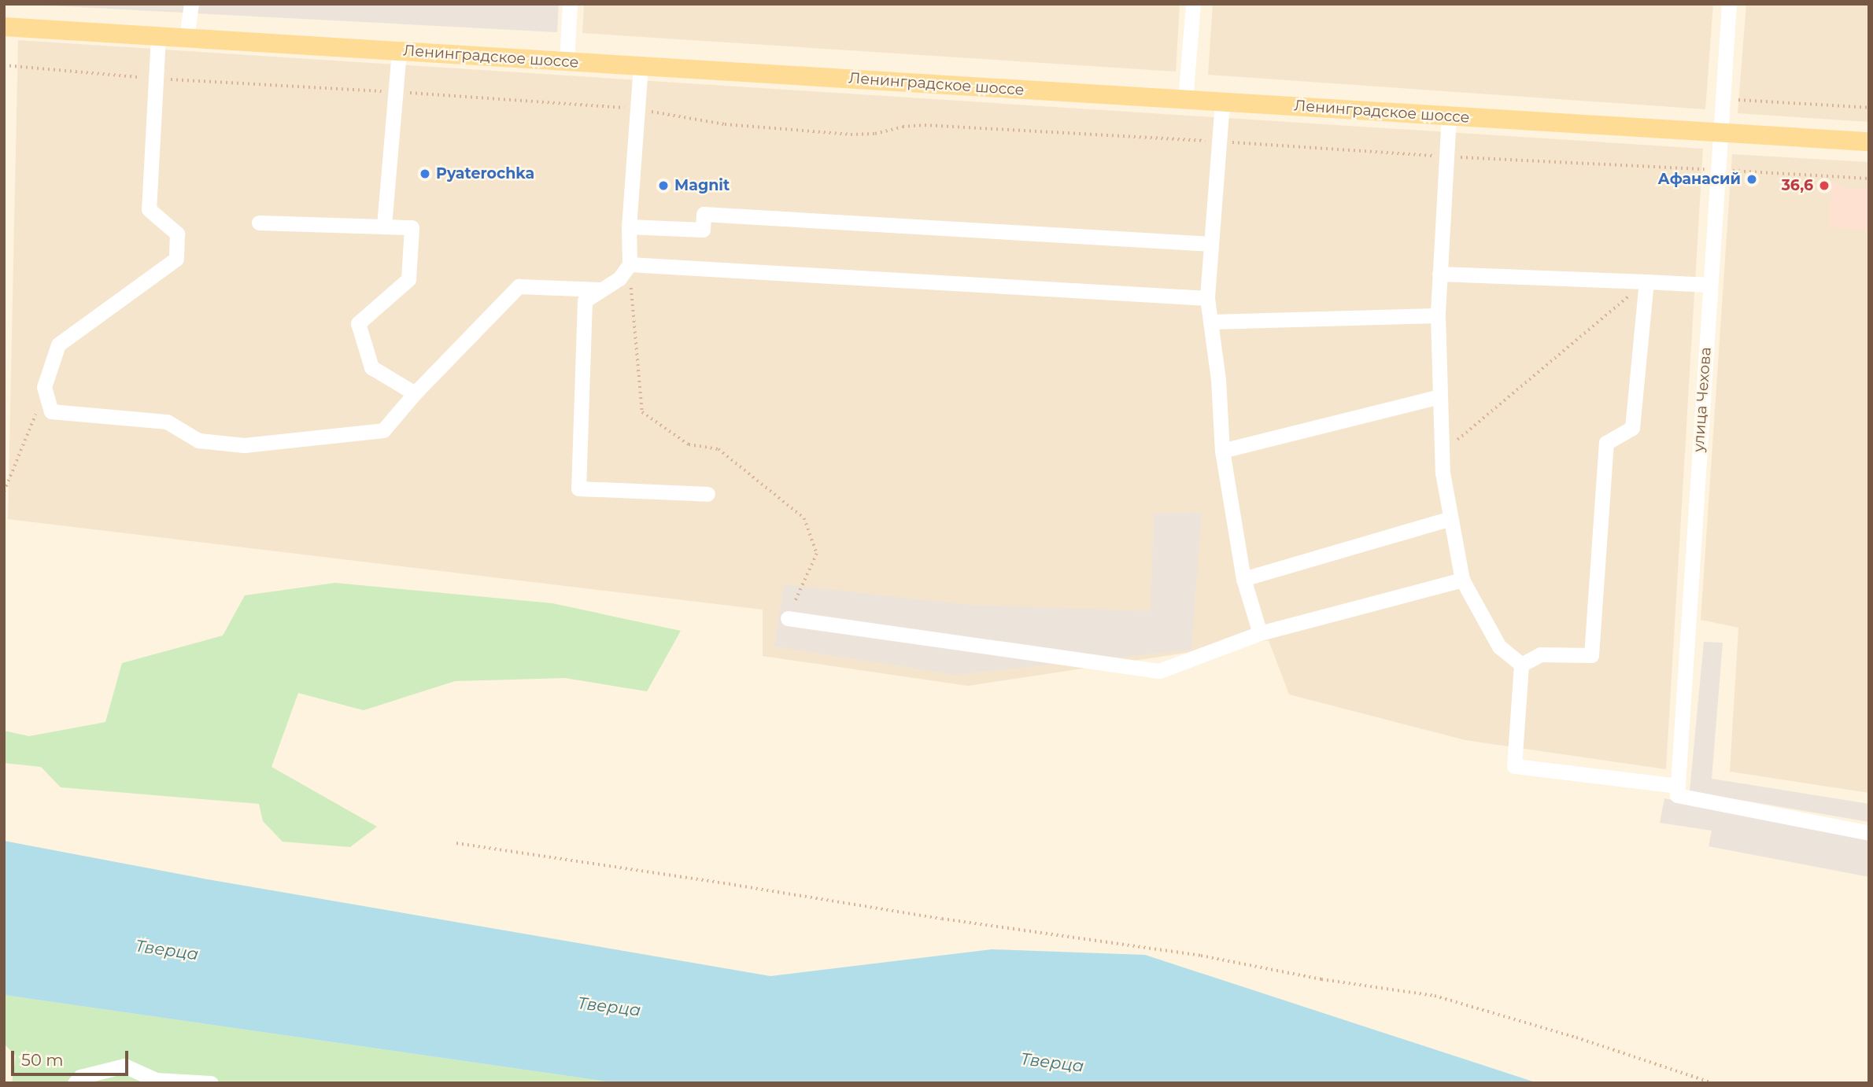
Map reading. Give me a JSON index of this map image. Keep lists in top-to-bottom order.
{
  "streets": {
    "main road": ["Ленинградское шоссе"],
    "street": ["улица Чехова"]
  },
  "crossings": [
    ["Ленинградское шоссе", "улица Чехова"]
  ],
  "water": ["Тверца"],
  "places": [
    "Pyaterochka",
    "Афанасий",
    "Magnit",
    "36,6"
  ],
  "scale_bar": "50 m"
}
